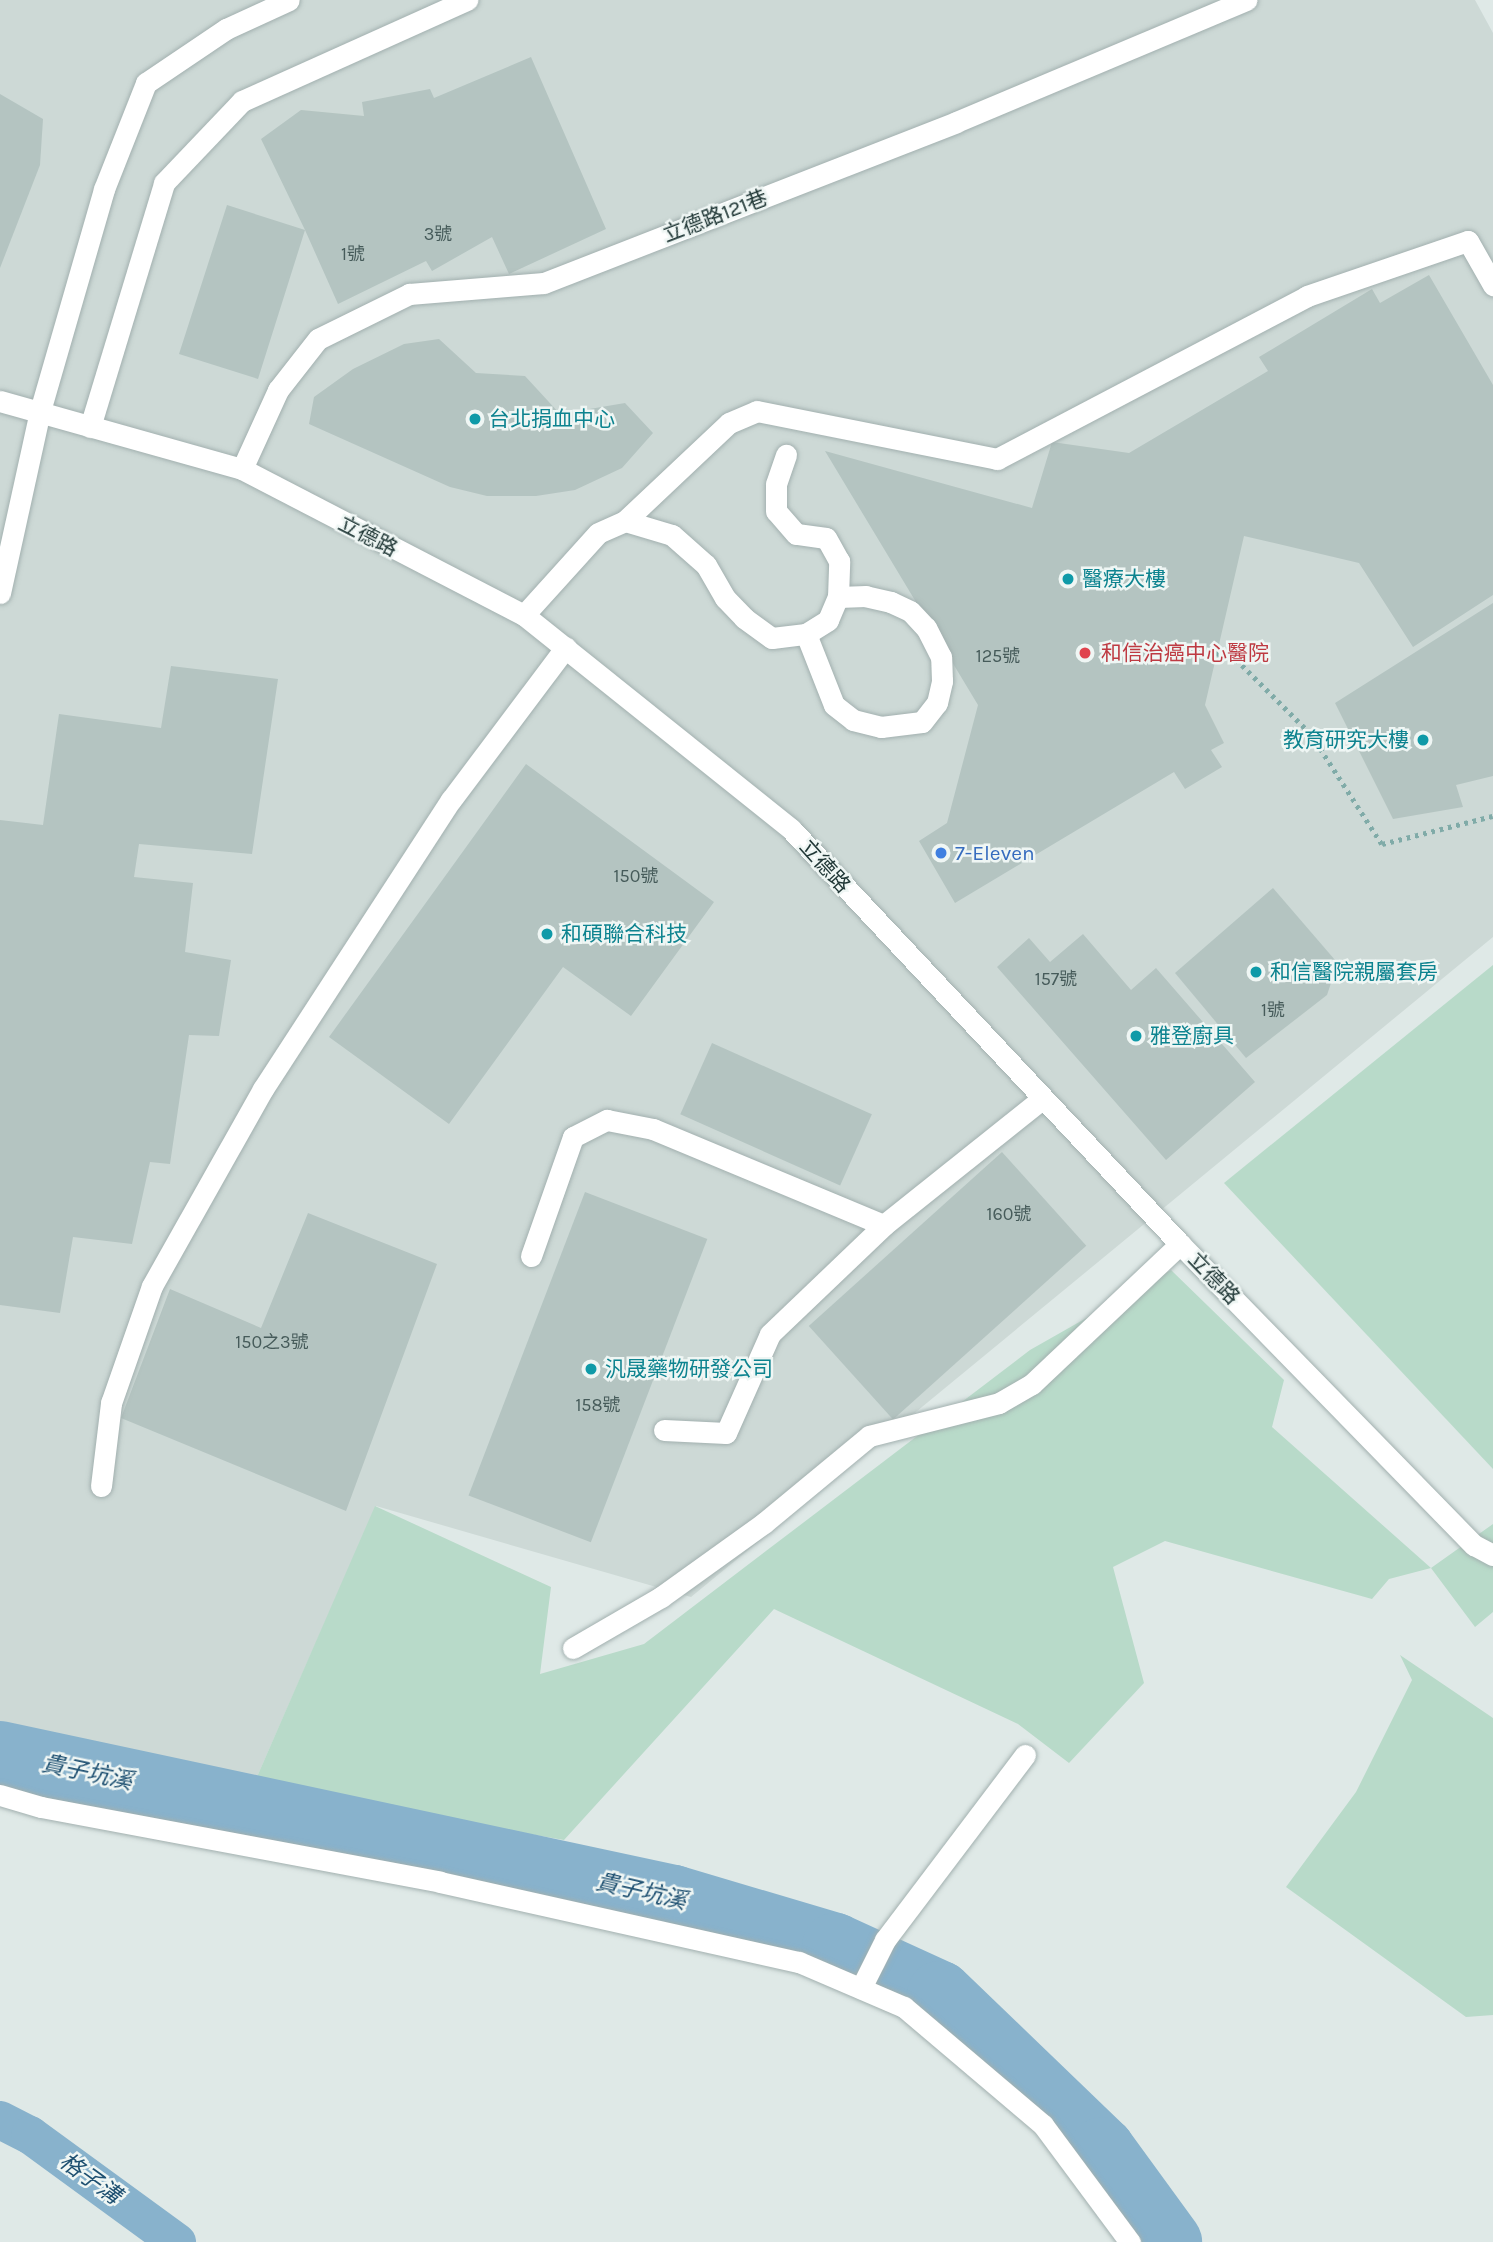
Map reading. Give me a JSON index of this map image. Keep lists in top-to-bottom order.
{
  "streets": {
    "street": ["立德路121巷", "立德路"]
  },
  "crossings": [
    ["立德路121巷", "立德路"]
  ],
  "water": ["貴子坑溪", "格子溝"],
  "places": [
    "台北捐血中心",
    "醫療大樓",
    "和信治癌中心醫院",
    "教育研究大樓",
    "7-Eleven",
    "和碩聯合科技",
    "和信醫院親屬套房",
    "雅登廚具",
    "汎晟藥物研發公司"
  ],
  "house_numbers": [
    "3號",
    "1號",
    "125號",
    "150號",
    "157號",
    "1號",
    "160號",
    "150之3號",
    "158號"
  ]
}
